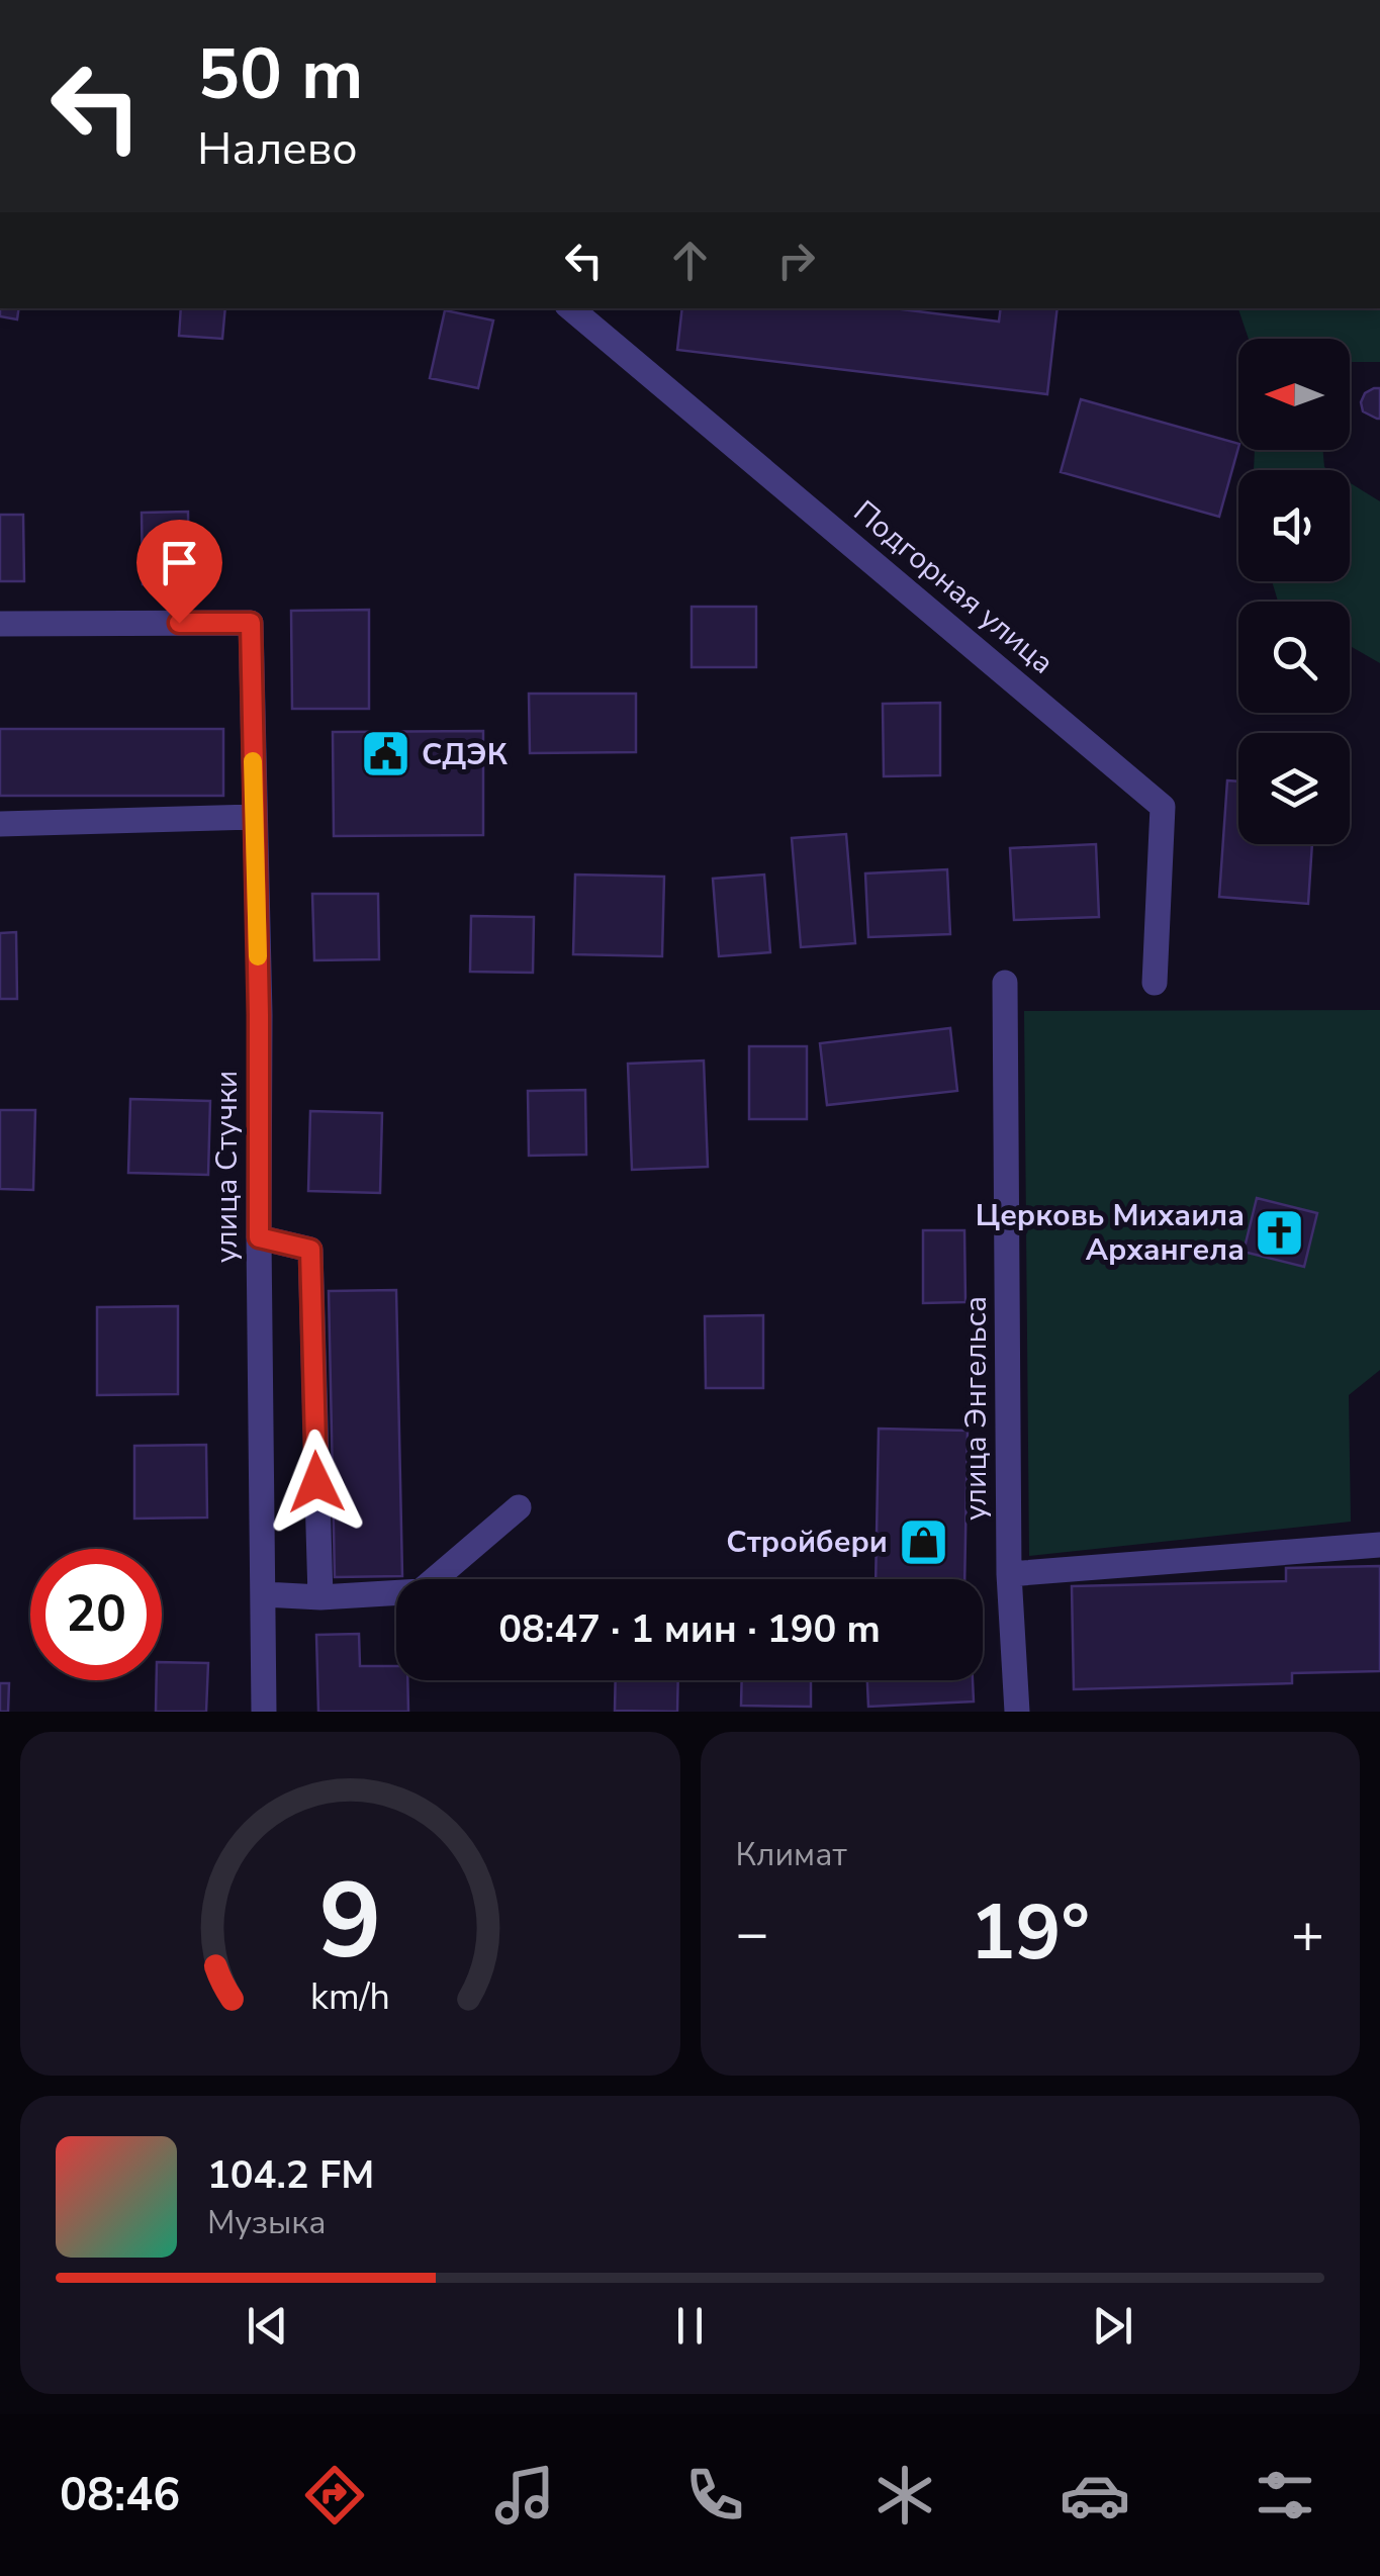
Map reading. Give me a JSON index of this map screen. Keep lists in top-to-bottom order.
{
  "streets": {
    "street": ["Подгорная улица", "улица Стучки", "улица Энгельса"]
  },
  "places": {
    "public building": ["СДЭК"],
    "church": ["Церковь Михаила Архангела"],
    "shop": ["Стройбери"]
  },
  "north": "left",
  "page": {
    "turn": ["50 m", "Налево"],
    "limit": "20",
    "trip": "08:47 · 1 мин · 190 m",
    "tile": "Климат",
    "heat": ["−", "19°", "+"],
    "song": ["104.2 FM", "Музыка"],
    "tabs": "08:46",
    "gauge": ["9", "km/h"]
  }
}
